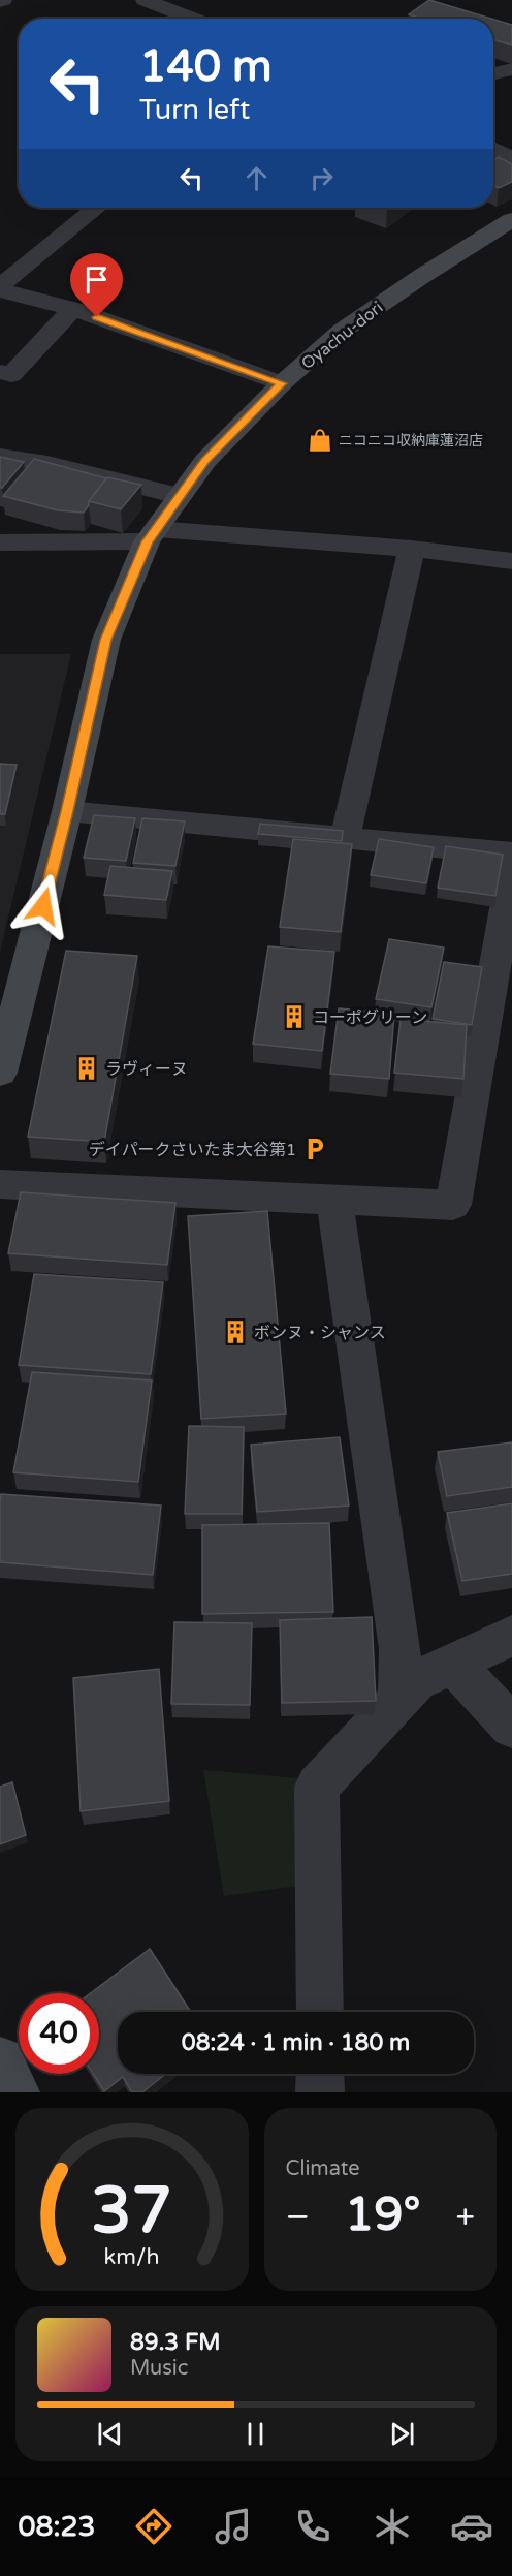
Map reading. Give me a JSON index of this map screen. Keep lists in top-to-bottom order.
{
  "streets": {
    "street": ["Oyachu-dori"]
  },
  "places": {
    "shop": ["ニコニコ収納庫蓮沼店"],
    "building": ["コーポグリーン", "ラヴィーヌ", "ボンヌ・シャンス"],
    "parking": ["デイパークさいたま大谷第1"]
  },
  "page": {
    "turn": ["140 m", "Turn left"],
    "limit": "40",
    "trip": "08:24 · 1 min · 180 m",
    "tile": "Climate",
    "heat": ["−", "19°", "+"],
    "song": ["89.3 FM", "Music"],
    "tabs": "08:23",
    "gauge": ["37", "km/h"]
  }
}
